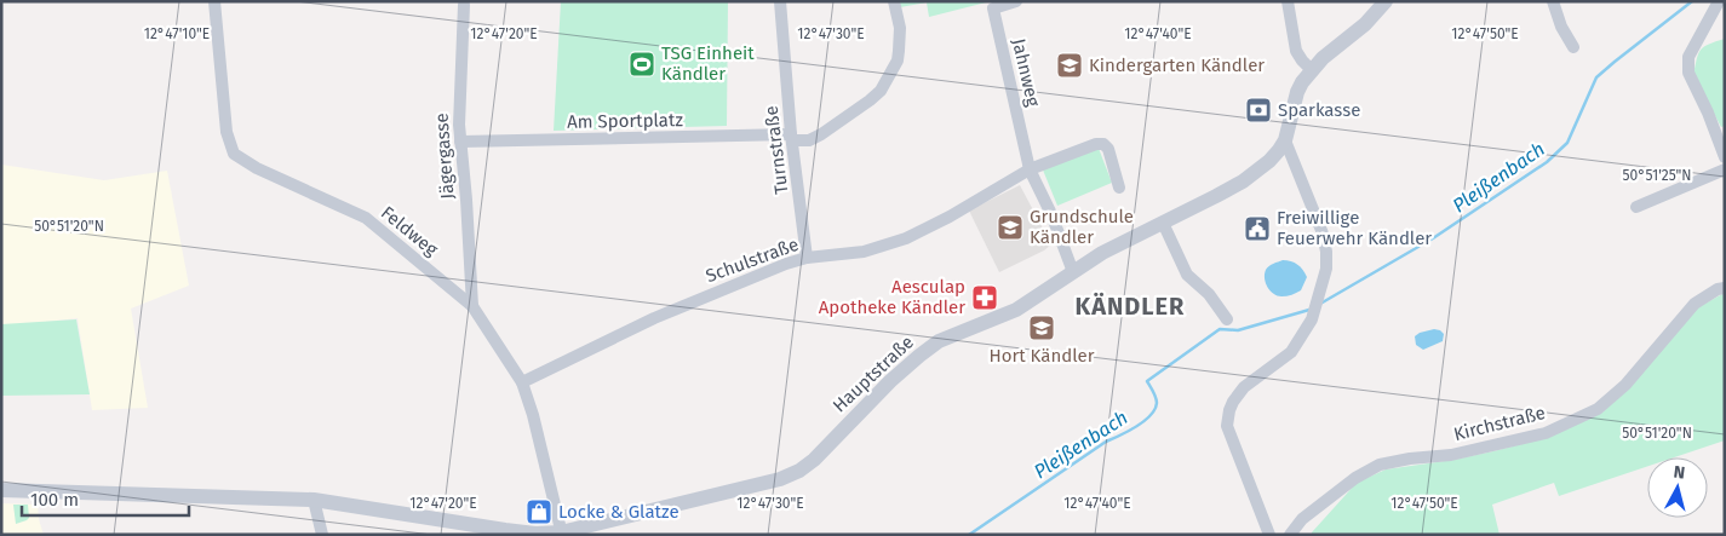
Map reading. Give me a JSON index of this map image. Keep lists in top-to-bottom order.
{
  "streets": {
    "street": [
      "Jahnweg",
      "Am Sportplatz",
      "Turnstraße",
      "Jägergasse",
      "Feldweg",
      "Schulstraße",
      "Hauptstraße",
      "Kirchstraße"
    ]
  },
  "crossings": [
    ["Jahnweg", "Schulstraße"],
    ["Am Sportplatz", "Turnstraße"],
    ["Am Sportplatz", "Jägergasse"],
    ["Turnstraße", "Schulstraße"],
    ["Jägergasse", "Feldweg"],
    ["Feldweg", "Schulstraße"],
    ["Feldweg", "Hauptstraße"]
  ],
  "districts": ["KÄNDLER"],
  "water": ["Pleißenbach"],
  "places": {
    "sports": ["TSG Einheit Kändler"],
    "school or university": ["Kindergarten Kändler", "Grundschule Kändler", "Hort Kändler"],
    "bank": ["Sparkasse"],
    "public building": ["Freiwillige Feuerwehr Kändler"],
    "pharmacy": ["Aesculap Apotheke Kändler"],
    "shop": ["Locke & Glatze"]
  },
  "scale_bar": "100 m",
  "north": "top",
  "coordinates": [
    "12°47'10\"E",
    "12°47'20\"E",
    "12°47'30\"E",
    "12°47'40\"E",
    "12°47'50\"E",
    "50°51'25\"N",
    "50°51'20\"N"
  ]
}
